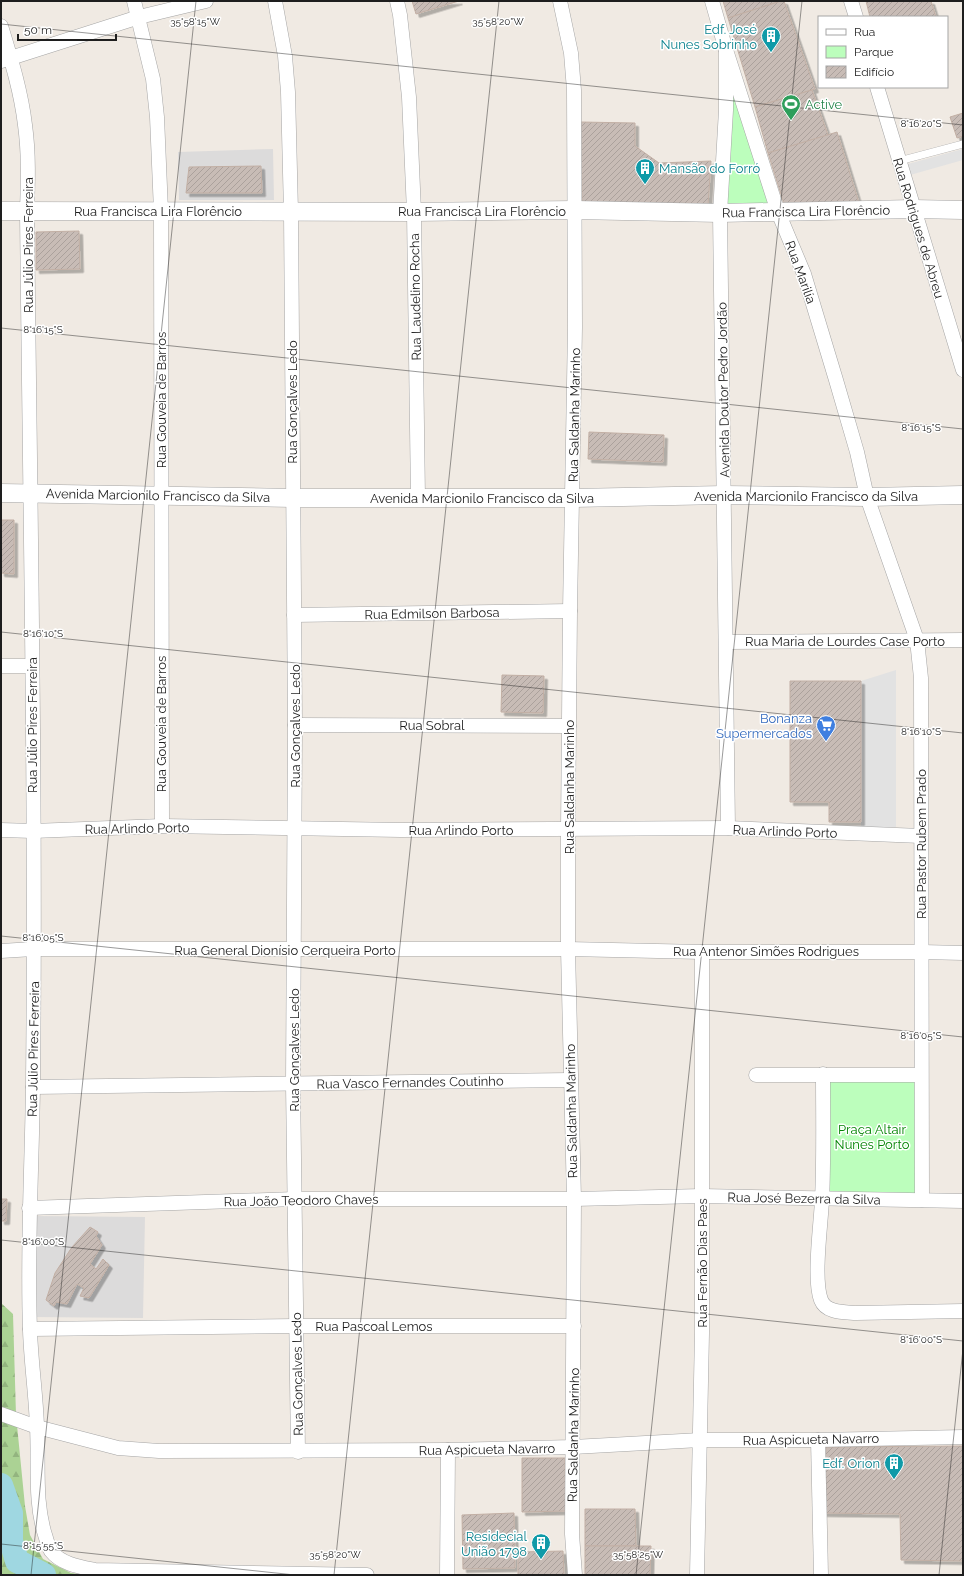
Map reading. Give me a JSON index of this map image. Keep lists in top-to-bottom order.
{
  "streets": {
    "street": [
      "Rua Francisca Lira Florêncio",
      "Rua Rodrigues de Abreu",
      "Rua Júlio Pires Ferreira",
      "Rua Marilía",
      "Rua Laudelino Rocha",
      "Avenida Doutor Pedro Jordão",
      "Rua Gouveia de Barros",
      "Rua Gonçalves Ledo",
      "Rua Saldanha Marinho",
      "Avenida Marcionilo Francisco da Silva",
      "Rua Edmilson Barbosa",
      "Rua Maria de Lourdes Case Porto",
      "Rua Sobral",
      "Rua Arlindo Porto",
      "Rua Pastor Rubem Prado",
      "Rua General Dionísio Cerqueira Porto",
      "Rua Antenor Simões Rodrigues",
      "Rua Vasco Fernandes Coutinho",
      "Rua José Bezerra da Silva",
      "Rua João Teodoro Chaves",
      "Rua Fernão Dias Paes",
      "Rua Pascoal Lemos",
      "Rua Aspicueta Navarro"
    ]
  },
  "crossings": [
    ["Rua Francisca Lira Florêncio", "Rua Rodrigues de Abreu"],
    ["Rua Francisca Lira Florêncio", "Rua Júlio Pires Ferreira"],
    ["Rua Francisca Lira Florêncio", "Rua Marilía"],
    ["Rua Francisca Lira Florêncio", "Rua Laudelino Rocha"],
    ["Rua Francisca Lira Florêncio", "Avenida Doutor Pedro Jordão"],
    ["Rua Francisca Lira Florêncio", "Rua Gouveia de Barros"],
    ["Rua Francisca Lira Florêncio", "Rua Gonçalves Ledo"],
    ["Rua Francisca Lira Florêncio", "Rua Saldanha Marinho"],
    ["Rua Júlio Pires Ferreira", "Avenida Marcionilo Francisco da Silva"],
    ["Rua Júlio Pires Ferreira", "Rua Arlindo Porto"],
    ["Rua Júlio Pires Ferreira", "Rua General Dionísio Cerqueira Porto"],
    ["Rua Júlio Pires Ferreira", "Rua Vasco Fernandes Coutinho"],
    ["Rua Júlio Pires Ferreira", "Rua João Teodoro Chaves"],
    ["Rua Júlio Pires Ferreira", "Rua Pascoal Lemos"],
    ["Rua Júlio Pires Ferreira", "Rua Aspicueta Navarro"],
    ["Rua Marilía", "Avenida Doutor Pedro Jordão"],
    ["Rua Marilía", "Avenida Marcionilo Francisco da Silva"],
    ["Rua Marilía", "Rua Pastor Rubem Prado"],
    ["Rua Laudelino Rocha", "Avenida Marcionilo Francisco da Silva"],
    ["Avenida Doutor Pedro Jordão", "Avenida Marcionilo Francisco da Silva"],
    ["Avenida Doutor Pedro Jordão", "Rua Maria de Lourdes Case Porto"],
    ["Avenida Doutor Pedro Jordão", "Rua Arlindo Porto"],
    ["Rua Gouveia de Barros", "Avenida Marcionilo Francisco da Silva"],
    ["Rua Gouveia de Barros", "Rua Arlindo Porto"],
    ["Rua Gonçalves Ledo", "Avenida Marcionilo Francisco da Silva"],
    ["Rua Gonçalves Ledo", "Rua Edmilson Barbosa"],
    ["Rua Gonçalves Ledo", "Rua Sobral"],
    ["Rua Gonçalves Ledo", "Rua Arlindo Porto"],
    ["Rua Gonçalves Ledo", "Rua General Dionísio Cerqueira Porto"],
    ["Rua Gonçalves Ledo", "Rua Vasco Fernandes Coutinho"],
    ["Rua Gonçalves Ledo", "Rua João Teodoro Chaves"],
    ["Rua Gonçalves Ledo", "Rua Pascoal Lemos"],
    ["Rua Gonçalves Ledo", "Rua Aspicueta Navarro"],
    ["Rua Saldanha Marinho", "Avenida Marcionilo Francisco da Silva"],
    ["Rua Saldanha Marinho", "Rua Edmilson Barbosa"],
    ["Rua Saldanha Marinho", "Rua Sobral"],
    ["Rua Saldanha Marinho", "Rua Arlindo Porto"],
    ["Rua Saldanha Marinho", "Rua General Dionísio Cerqueira Porto"],
    ["Rua Saldanha Marinho", "Rua Antenor Simões Rodrigues"],
    ["Rua Saldanha Marinho", "Rua Vasco Fernandes Coutinho"],
    ["Rua Saldanha Marinho", "Rua José Bezerra da Silva"],
    ["Rua Saldanha Marinho", "Rua João Teodoro Chaves"],
    ["Rua Saldanha Marinho", "Rua Pascoal Lemos"],
    ["Rua Saldanha Marinho", "Rua Aspicueta Navarro"],
    ["Avenida Marcionilo Francisco da Silva", "Rua Pastor Rubem Prado"],
    ["Rua Maria de Lourdes Case Porto", "Rua Pastor Rubem Prado"],
    ["Rua Arlindo Porto", "Rua Pastor Rubem Prado"],
    ["Rua Pastor Rubem Prado", "Rua Antenor Simões Rodrigues"],
    ["Rua Pastor Rubem Prado", "Rua José Bezerra da Silva"],
    ["Rua General Dionísio Cerqueira Porto", "Rua Antenor Simões Rodrigues"],
    ["Rua Antenor Simões Rodrigues", "Rua Fernão Dias Paes"],
    ["Rua José Bezerra da Silva", "Rua João Teodoro Chaves"],
    ["Rua José Bezerra da Silva", "Rua Fernão Dias Paes"],
    ["Rua Fernão Dias Paes", "Rua Aspicueta Navarro"]
  ],
  "parks": ["Praça Altair Nunes Porto"],
  "places": {
    "building": [
      "Edf. José Nunes Sobrinho",
      "Mansão do Forró",
      "Edf. Orion",
      "Residecial União 1798"
    ],
    "sports": ["Active"],
    "supermarket": ["Bonanza Supermercados"]
  },
  "legend": ["Rua", "Parque", "Edifício"],
  "scale_bar": "50 m",
  "coordinates": [
    "35°58'15\"W",
    "35°58'20\"W",
    "8°16'20\"S",
    "8°16'15\"S",
    "8°16'10\"S",
    "8°16'05\"S",
    "8°16'00\"S",
    "8°15'55\"S",
    "35°58'25\"W"
  ]
}
